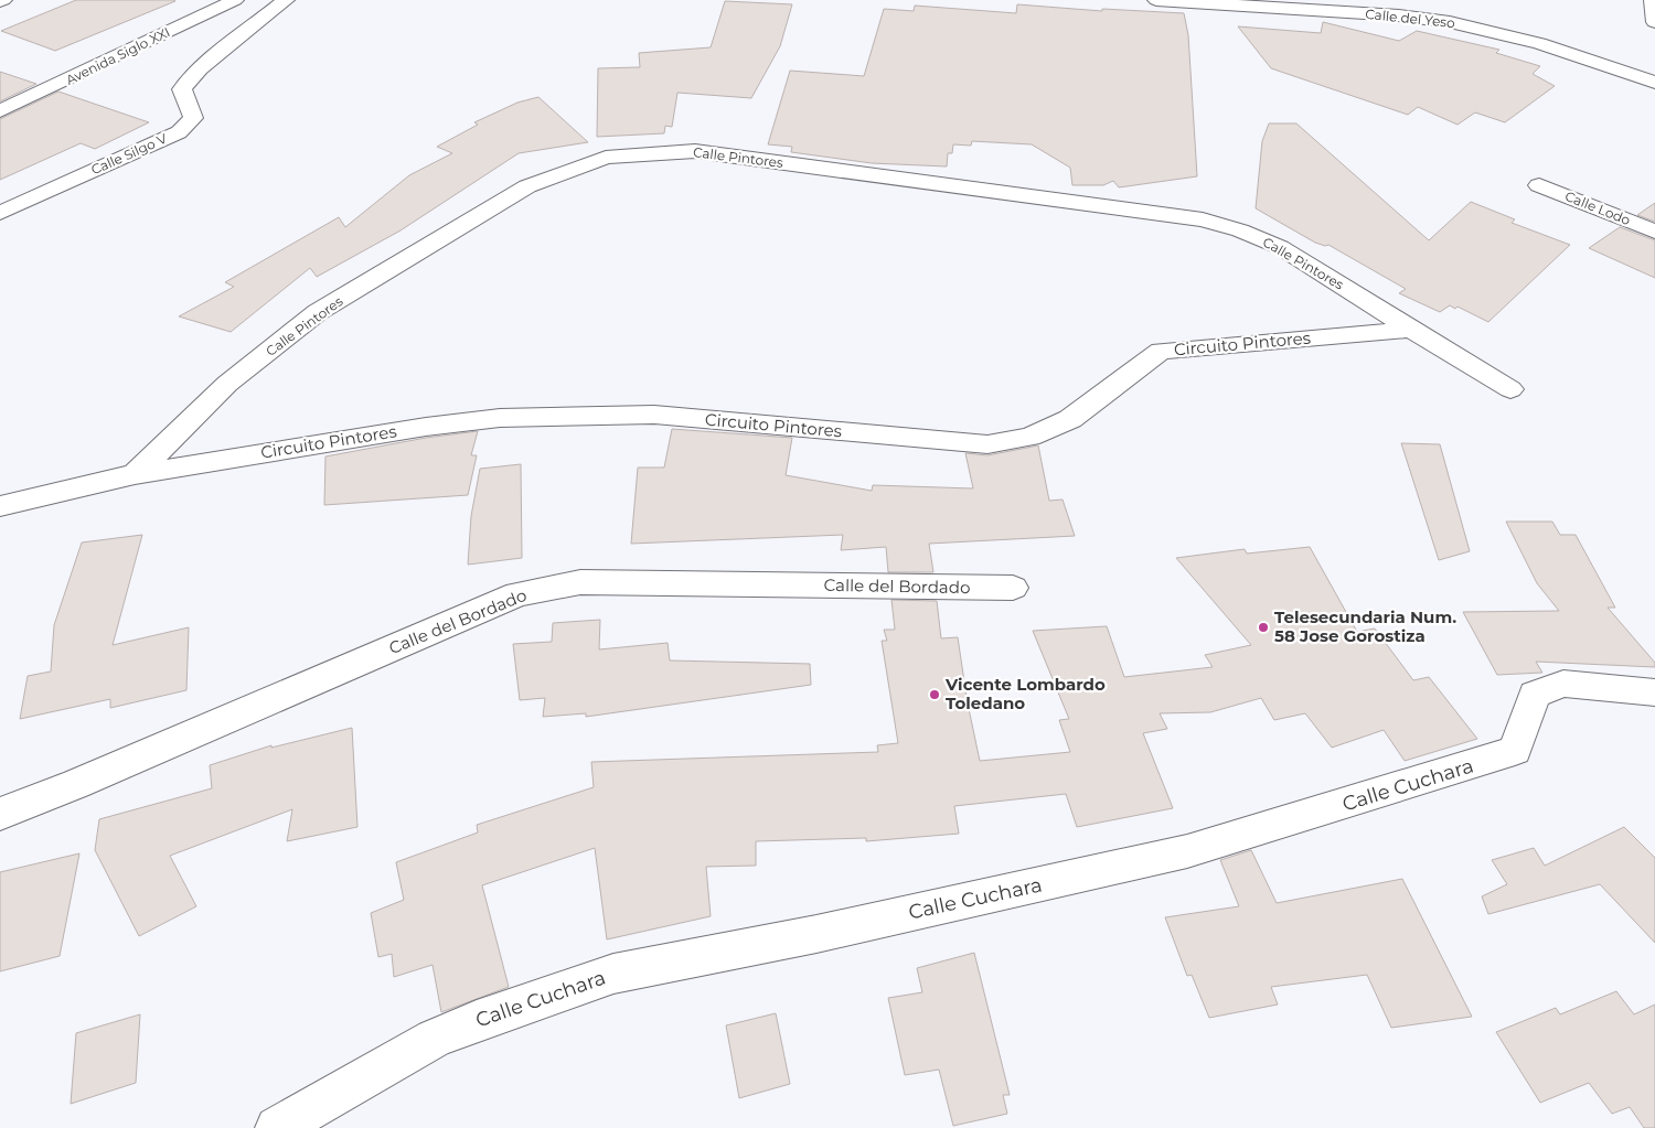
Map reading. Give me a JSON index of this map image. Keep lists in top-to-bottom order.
{
  "streets": {
    "street": [
      "Calle del Yeso",
      "Avenida Siglo XXI",
      "Calle Silgo V",
      "Calle Pintores",
      "Calle Lodo",
      "Circuito Pintores",
      "Calle del Bordado",
      "Calle Cuchara"
    ]
  },
  "crossings": [
    ["Calle Pintores", "Circuito Pintores"]
  ],
  "places": ["Telesecundaria Num. 58 Jose Gorostiza", "Vicente Lombardo Toledano"]
}
